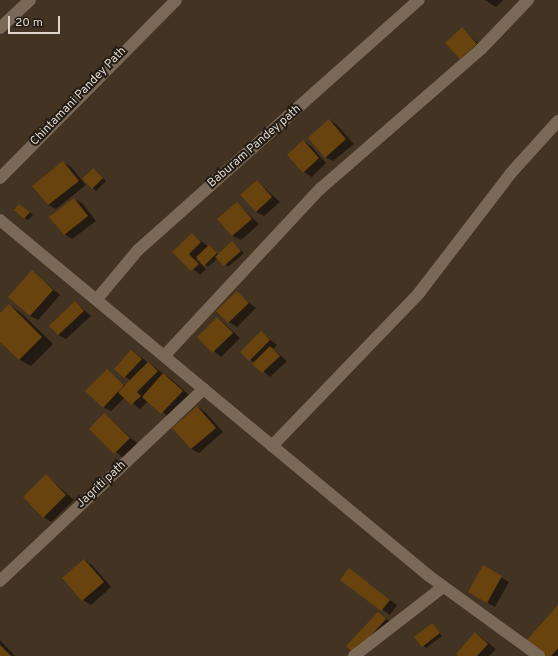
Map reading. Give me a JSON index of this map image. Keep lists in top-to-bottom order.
{
  "streets": {
    "street": ["Chintamani Pandey Path", "Baburam Pandey path", "Jagriti path"]
  },
  "scale_bar": "20 m"
}
